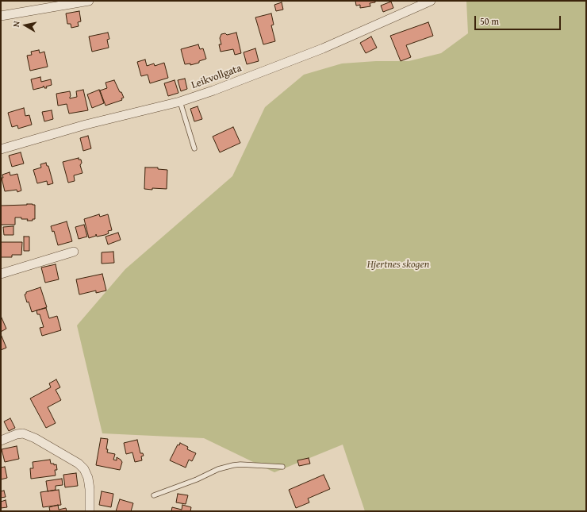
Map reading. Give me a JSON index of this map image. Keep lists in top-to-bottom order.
{
  "streets": {
    "street": ["Leikvollgata"]
  },
  "parks": ["Hjertnes skogen"],
  "scale_bar": "50 m",
  "north": "left"
}
